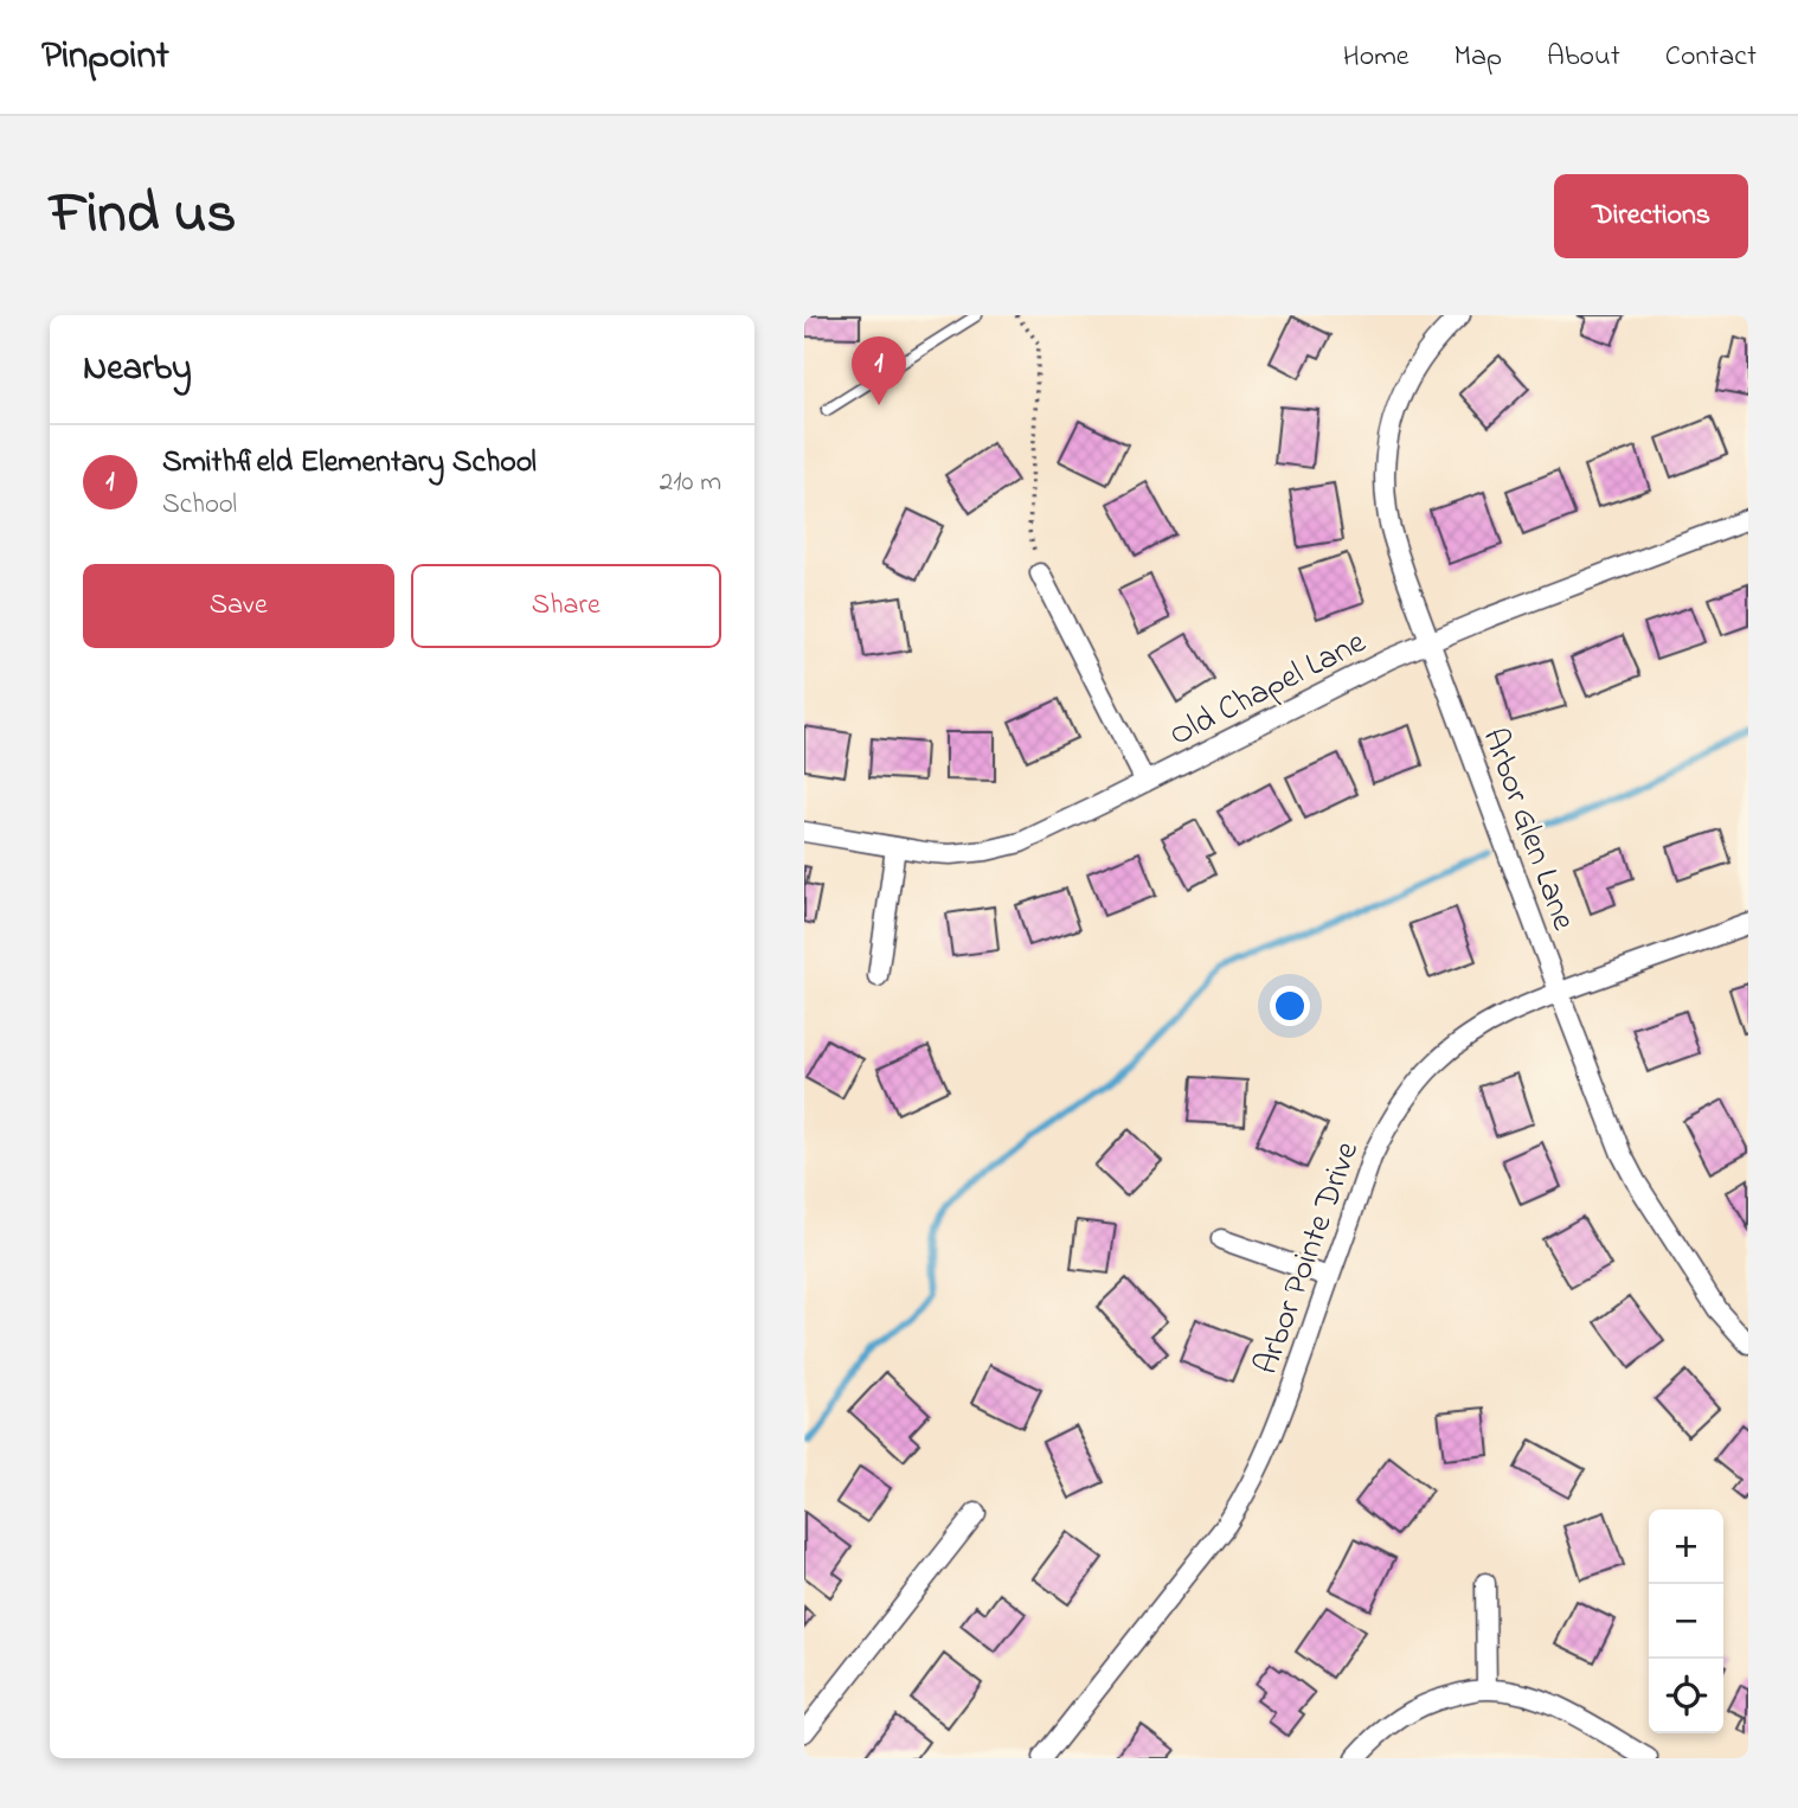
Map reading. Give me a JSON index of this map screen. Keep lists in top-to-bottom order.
{
  "streets": {
    "street": ["Old Chapel Lane", "Arbor Glen Lane", "Arbor Pointe Drive"]
  },
  "crossings": [
    ["Old Chapel Lane", "Arbor Glen Lane"],
    ["Arbor Glen Lane", "Arbor Pointe Drive"]
  ],
  "page": {
    "header": "Pinpoint",
    "nav": [
      "Home",
      "Map",
      "About",
      "Contact"
    ],
    "title": "Find us",
    "buttons": [
      "Directions",
      ["Save", "Share"]
    ],
    "heading": "Nearby",
    "pins": "1",
    "list": [
      {
        "mark": "1",
        "name": "Smithfield Elementary School",
        "note": "School",
        "value": "210 m"
      }
    ],
    "map_buttons": ["+", "−"]
  }
}
